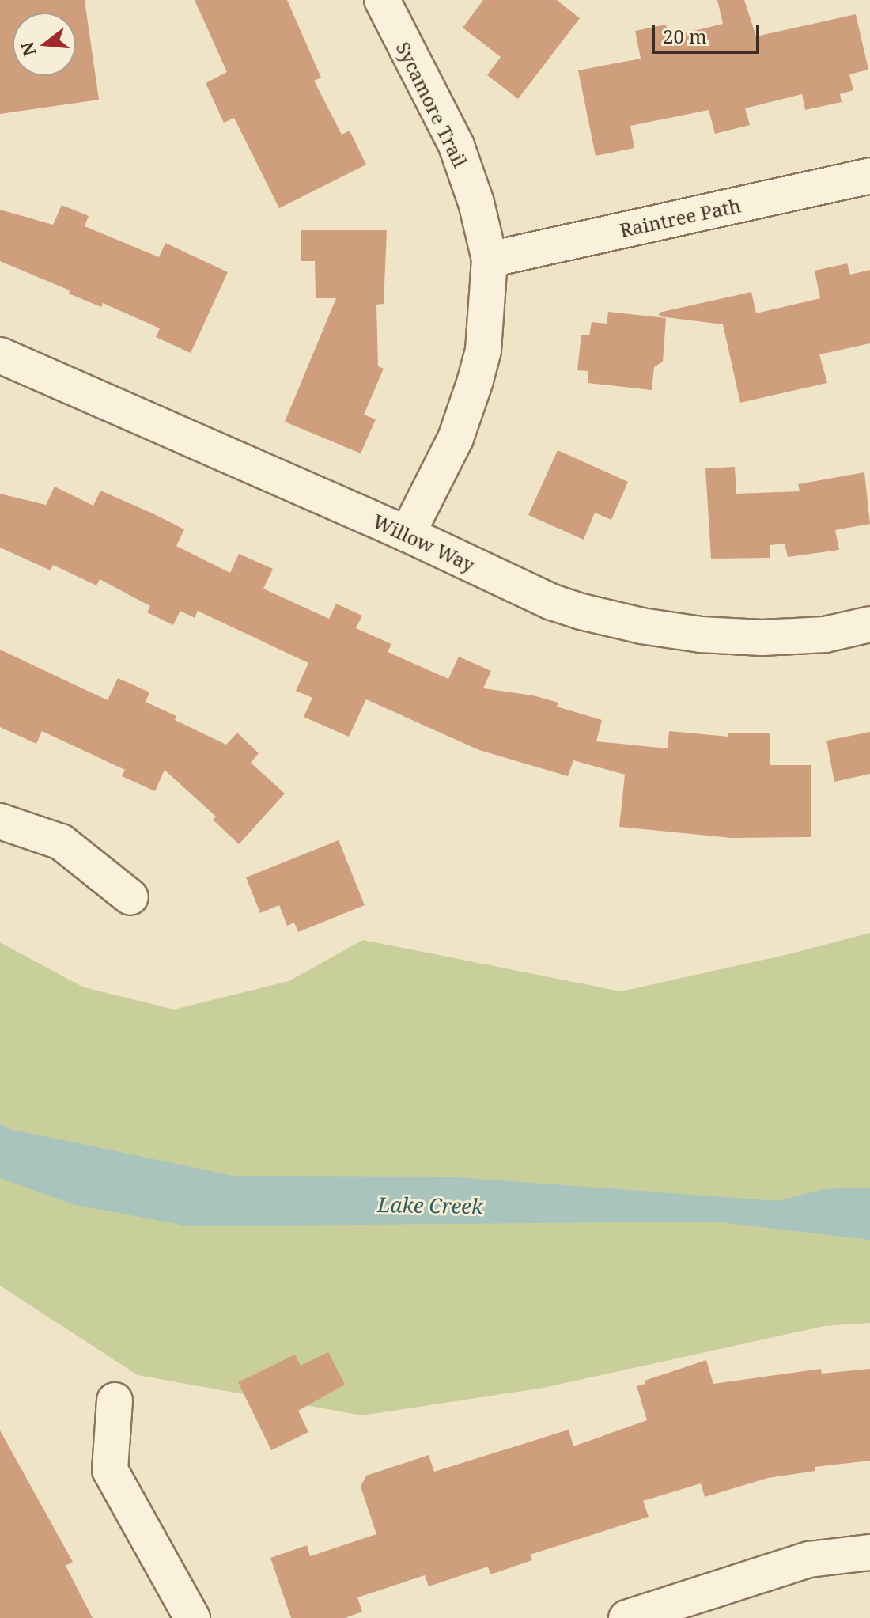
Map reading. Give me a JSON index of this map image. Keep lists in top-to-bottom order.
{
  "streets": {
    "street": ["Sycamore Trail", "Raintree Path", "Willow Way"]
  },
  "crossings": [
    ["Sycamore Trail", "Raintree Path"],
    ["Sycamore Trail", "Willow Way"]
  ],
  "water": ["Lake Creek"],
  "scale_bar": "20 m",
  "north": "left"
}
